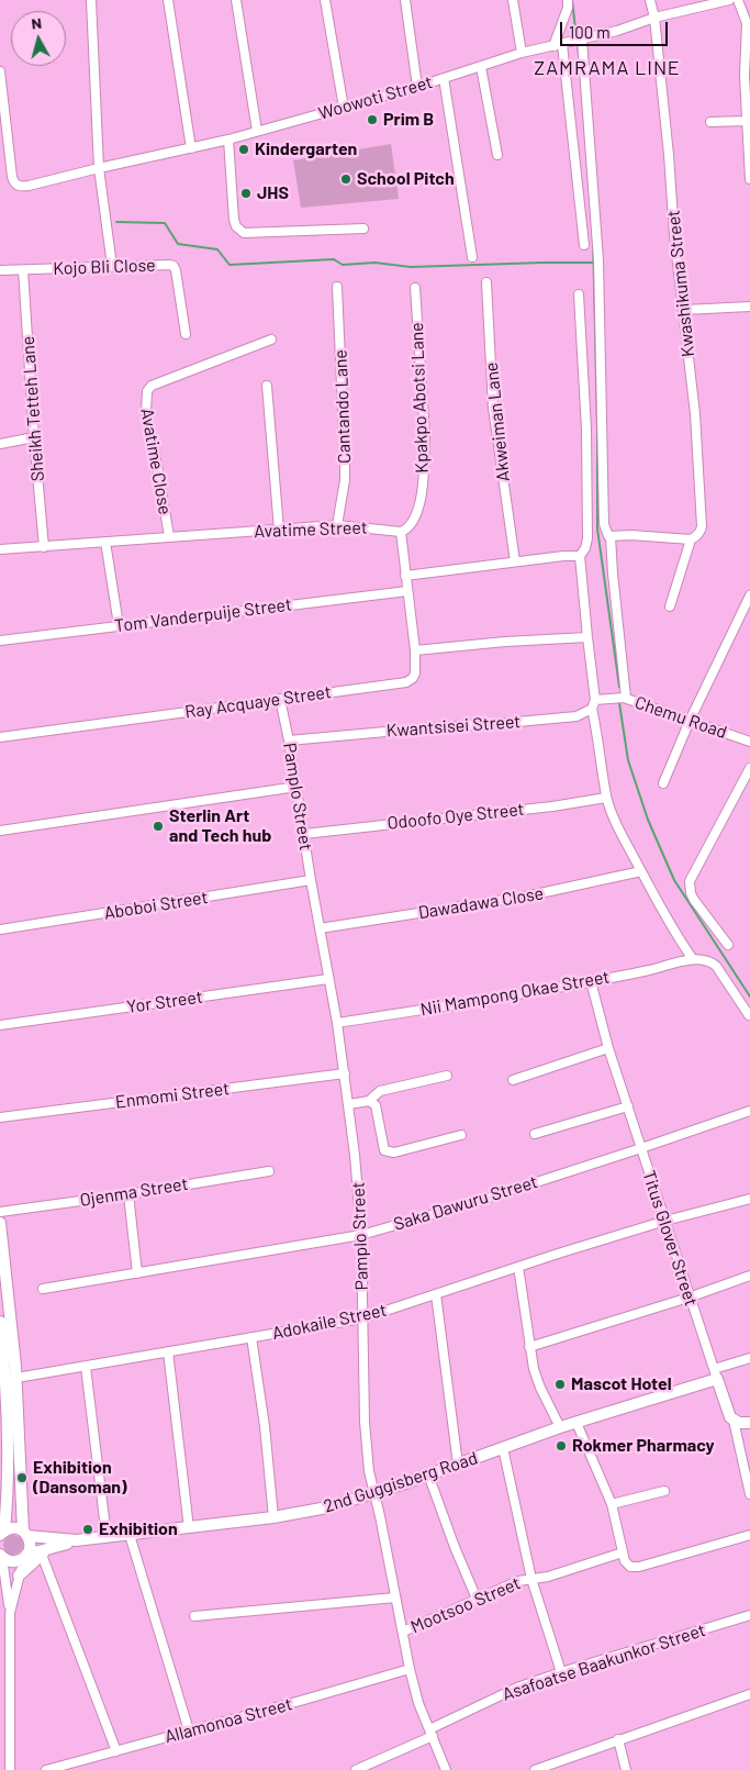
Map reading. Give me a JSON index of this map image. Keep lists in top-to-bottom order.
{
  "streets": {
    "main road": ["Titus Glover Street", "2nd Guggisberg Road"],
    "street": [
      "Woowoti Street",
      "Kojo Bli Close",
      "Kwashikuma Street",
      "Kpakpo Abotsi Lane",
      "Cantando Lane",
      "Sheikh Tetteh Lane",
      "Akweiman Lane",
      "Avatime Close",
      "Avatime Street",
      "Tom Vanderpuije Street",
      "Ray Acquaye Street",
      "Chemu Road",
      "Kwantsisei Street",
      "Pamplo Street",
      "Odoofo Oye Street",
      "Dawadawa Close",
      "Aboboi Street",
      "Nii Mampong Okae Street",
      "Yor Street",
      "Enmomi Street",
      "Ojenma Street",
      "Saka Dawuru Street",
      "Adokaile Street",
      "Mootsoo Street",
      "Asafoatse Baakunkor Street",
      "Allamonoa Street"
    ]
  },
  "crossings": [
    ["Woowoti Street", "Kwashikuma Street"],
    ["Kojo Bli Close", "Sheikh Tetteh Lane"],
    ["Kpakpo Abotsi Lane", "Avatime Street"],
    ["Cantando Lane", "Avatime Street"],
    ["Sheikh Tetteh Lane", "Avatime Street"],
    ["Avatime Close", "Avatime Street"],
    ["Tom Vanderpuije Street", "Ray Acquaye Street"],
    ["Ray Acquaye Street", "Pamplo Street"],
    ["Chemu Road", "Kwantsisei Street"],
    ["Kwantsisei Street", "Pamplo Street"],
    ["Pamplo Street", "Odoofo Oye Street"],
    ["Pamplo Street", "Dawadawa Close"],
    ["Pamplo Street", "Aboboi Street"],
    ["Pamplo Street", "Nii Mampong Okae Street"],
    ["Pamplo Street", "Yor Street"],
    ["Pamplo Street", "Enmomi Street"],
    ["Pamplo Street", "Saka Dawuru Street"],
    ["Pamplo Street", "Adokaile Street"],
    ["Pamplo Street", "2nd Guggisberg Road"],
    ["Pamplo Street", "Mootsoo Street"],
    ["Pamplo Street", "Asafoatse Baakunkor Street"],
    ["Pamplo Street", "Allamonoa Street"],
    ["Nii Mampong Okae Street", "Titus Glover Street"],
    ["Saka Dawuru Street", "Titus Glover Street"],
    ["Titus Glover Street", "Adokaile Street"],
    ["Titus Glover Street", "2nd Guggisberg Road"]
  ],
  "districts": ["ZAMRAMA LINE"],
  "places": [
    "Prim B",
    "Kindergarten",
    "School Pitch",
    "JHS",
    "Sterlin Art and Tech hub",
    "Mascot Hotel",
    "Rokmer Pharmacy",
    "Exhibition (Dansoman)",
    "Exhibition"
  ],
  "scale_bar": "100 m",
  "north": "top"
}
